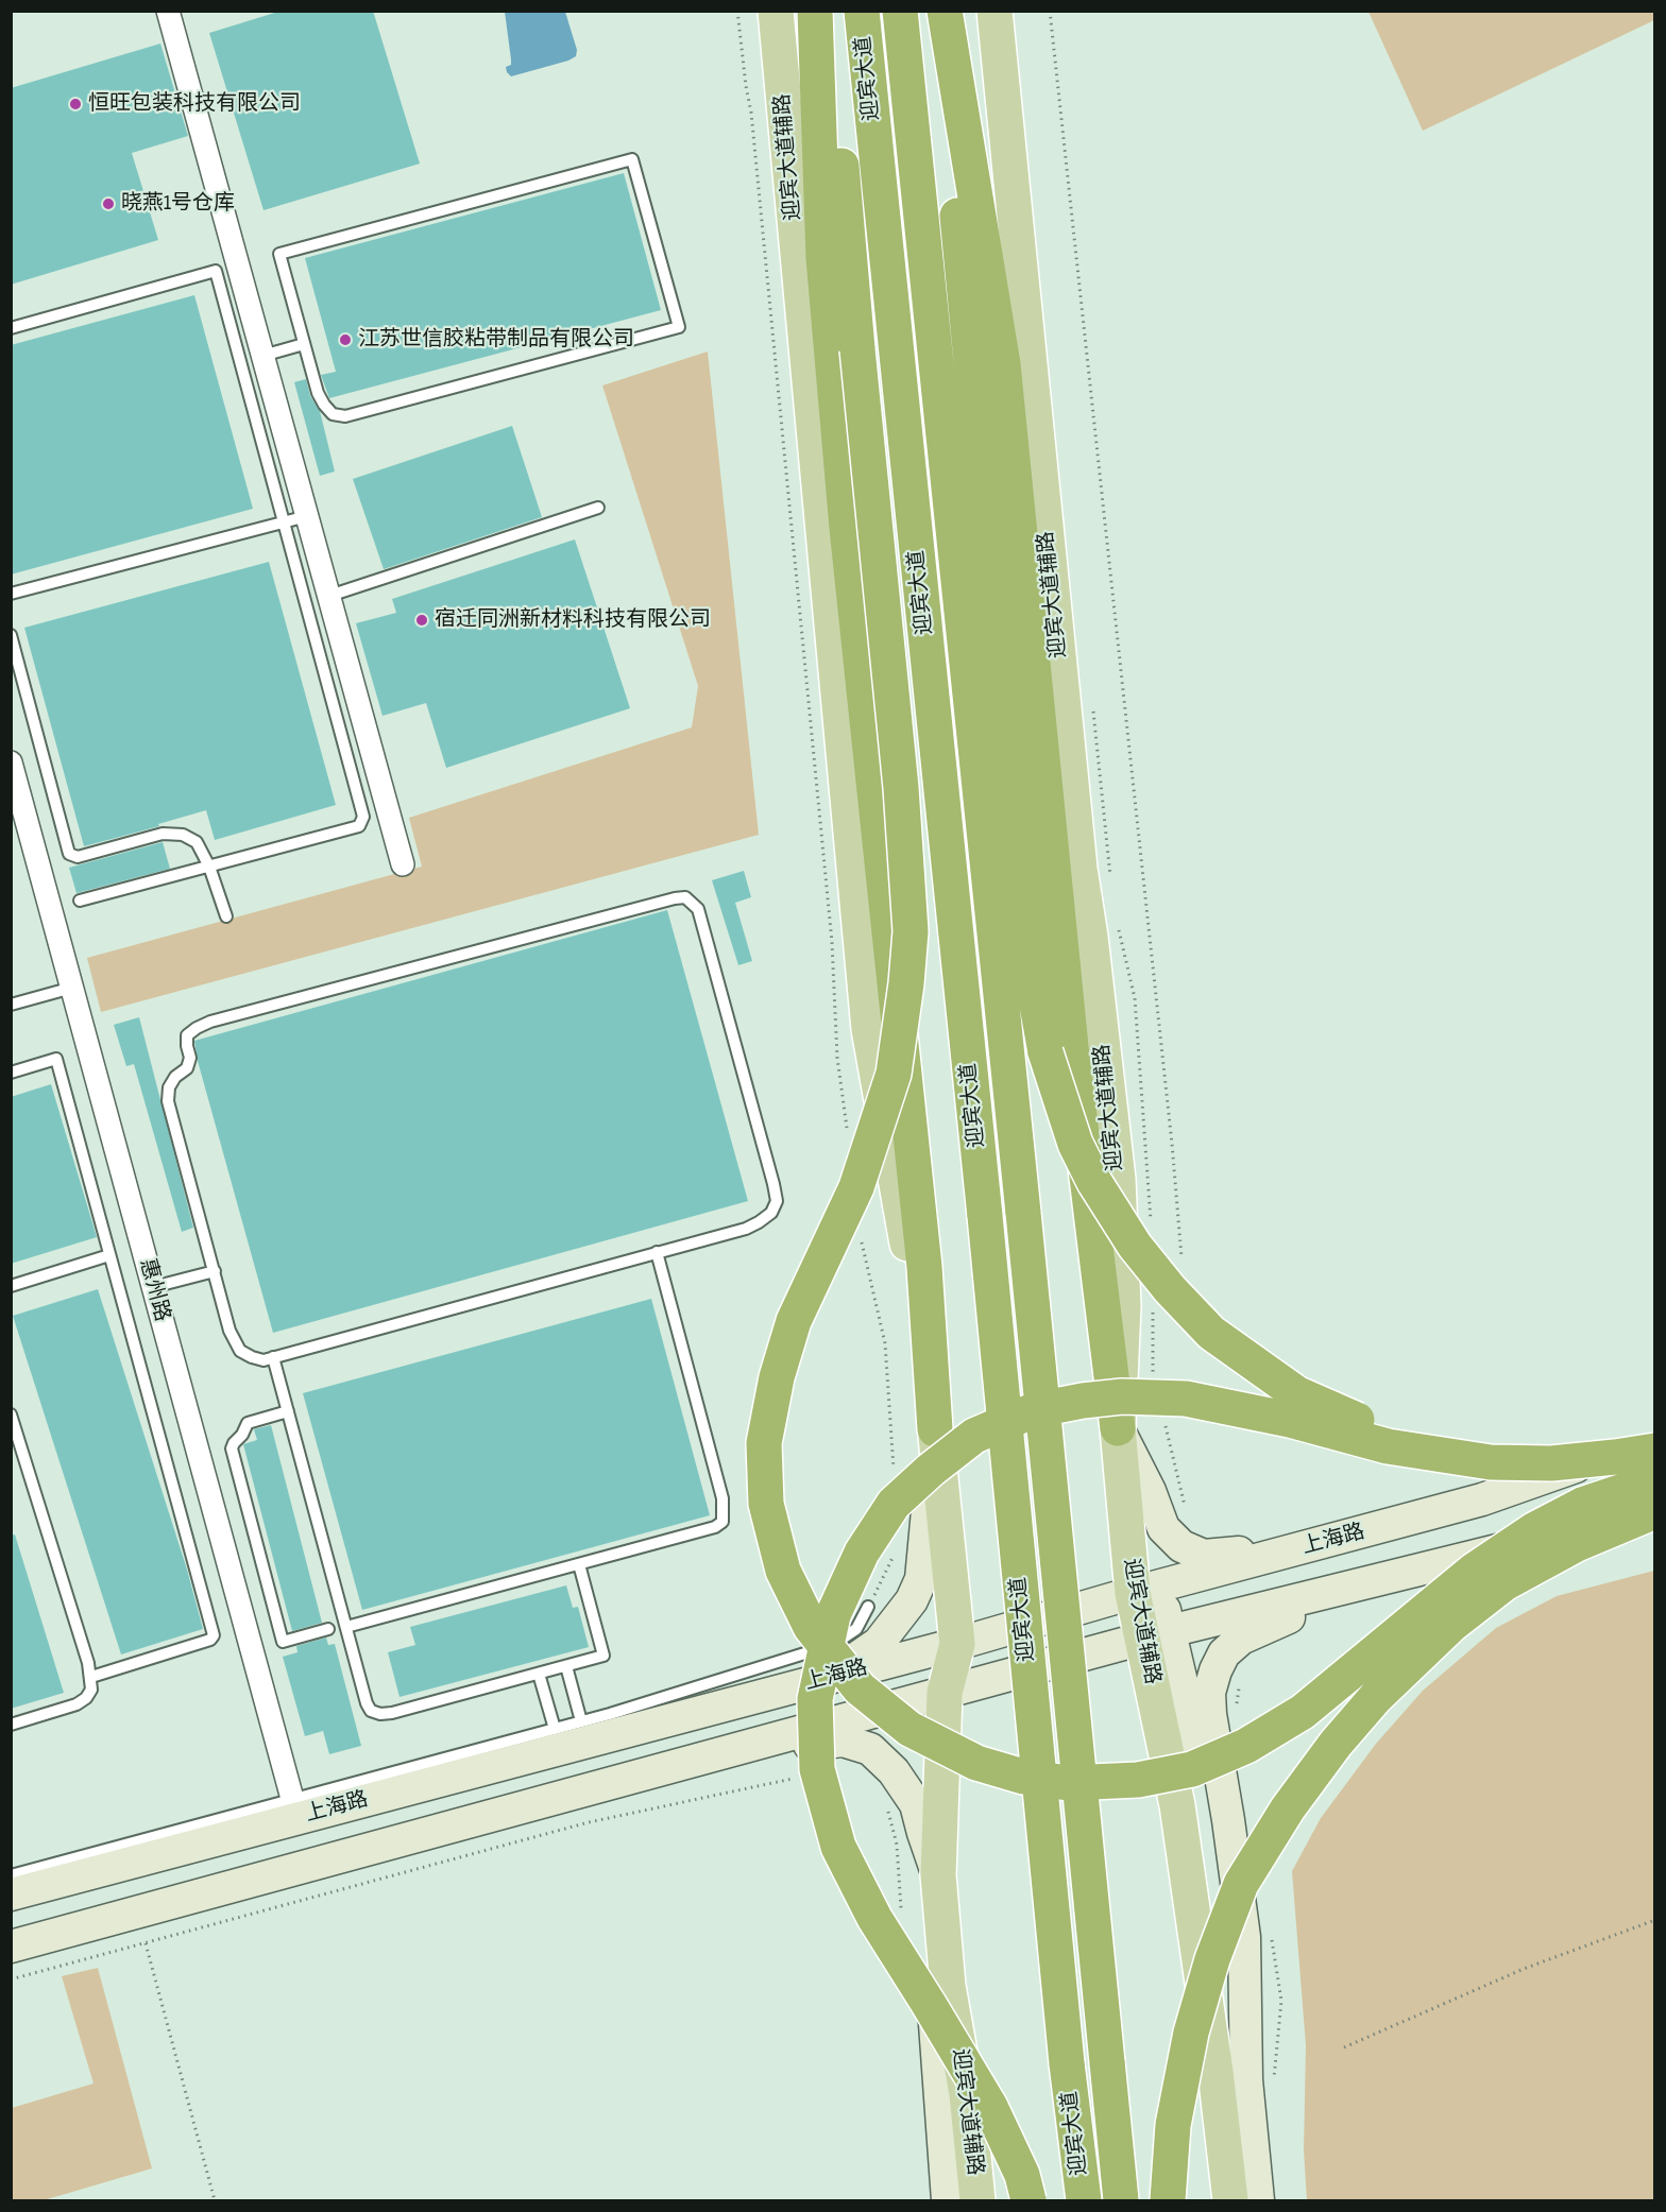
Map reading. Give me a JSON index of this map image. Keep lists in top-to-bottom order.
{
  "streets": {
    "highway": ["迎宾大道"],
    "main road": ["迎宾大道辅路", "上海路"],
    "street": ["惠州路"]
  },
  "crossings": [
    ["迎宾大道辅路", "上海路"],
    ["惠州路", "上海路"]
  ],
  "places": [
    "恒旺包装科技有限公司",
    "晓燕1号仓库",
    "江苏世信胶粘带制品有限公司",
    "宿迁同洲新材料科技有限公司"
  ]
}
